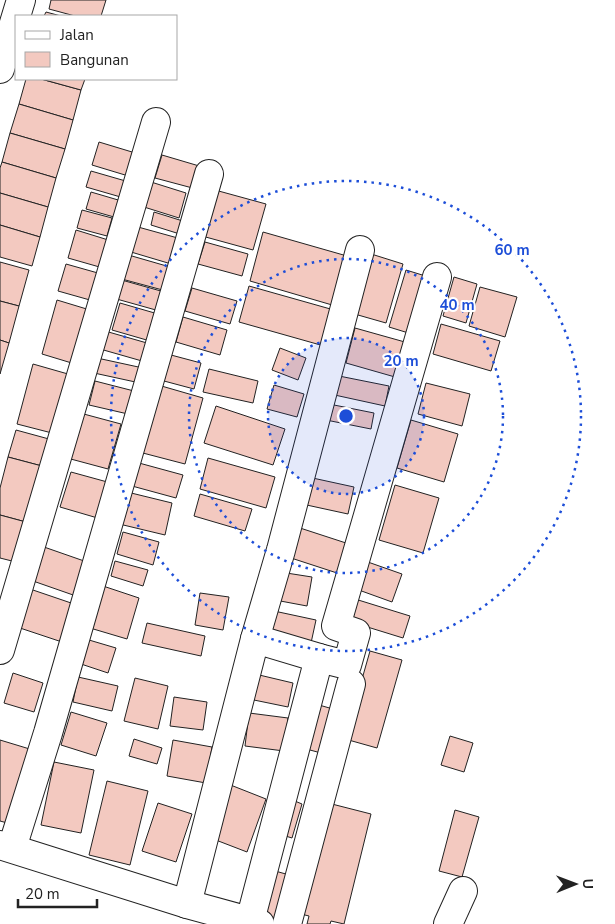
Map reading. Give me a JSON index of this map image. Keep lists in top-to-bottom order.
{
  "legend": ["Jalan", "Bangunan"],
  "scale_bar": "20 m",
  "north": "right",
  "rings": ["60 m", "40 m", "20 m"]
}
